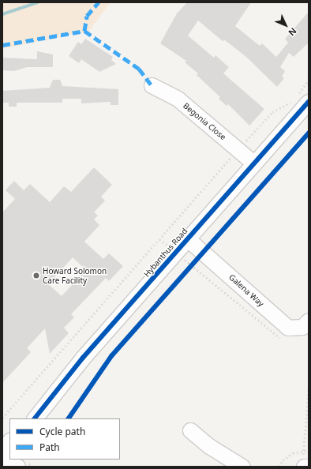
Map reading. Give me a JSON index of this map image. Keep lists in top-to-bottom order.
{
  "streets": {
    "street": ["Begonia Close", "Hybanthus Road", "Galena Way"]
  },
  "crossings": [
    ["Begonia Close", "Hybanthus Road"],
    ["Hybanthus Road", "Galena Way"]
  ],
  "places": ["Howard Solomon Care Facility"],
  "legend": ["Cycle path", "Path"],
  "north": "bottom right"
}
